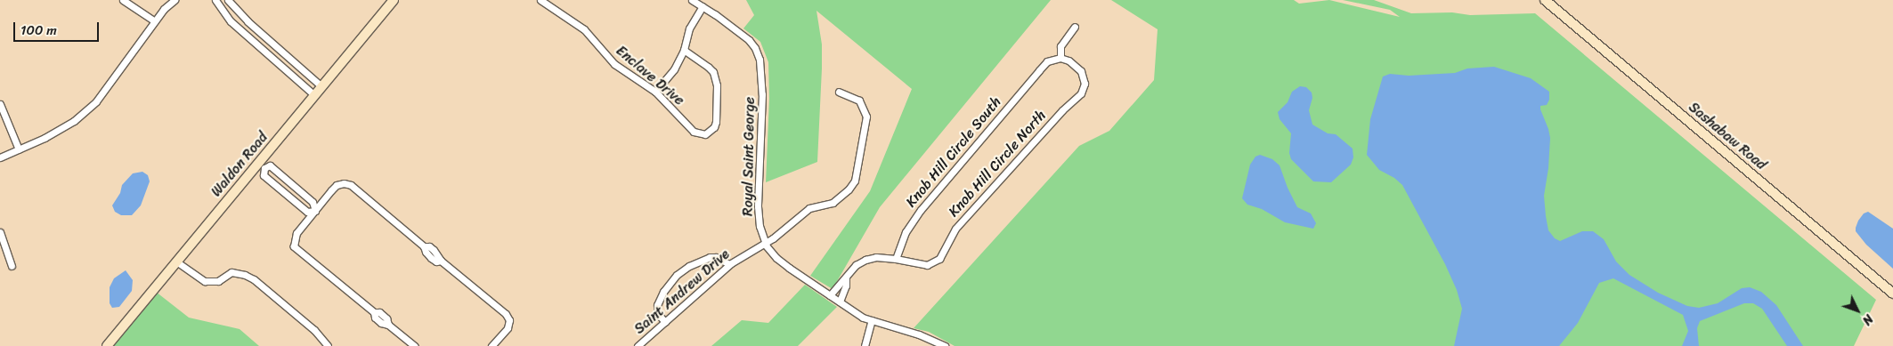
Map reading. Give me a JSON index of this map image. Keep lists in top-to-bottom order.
{
  "streets": {
    "main road": ["Sashabaw Road", "Waldon Road"],
    "street": [
      "Enclave Drive",
      "Knob Hill Circle South",
      "Royal Saint George",
      "Knob Hill Circle North",
      "Saint Andrew Drive"
    ]
  },
  "crossings": [
    ["Knob Hill Circle South", "Knob Hill Circle North"],
    ["Royal Saint George", "Saint Andrew Drive"]
  ],
  "scale_bar": "100 m",
  "north": "bottom right"
}
